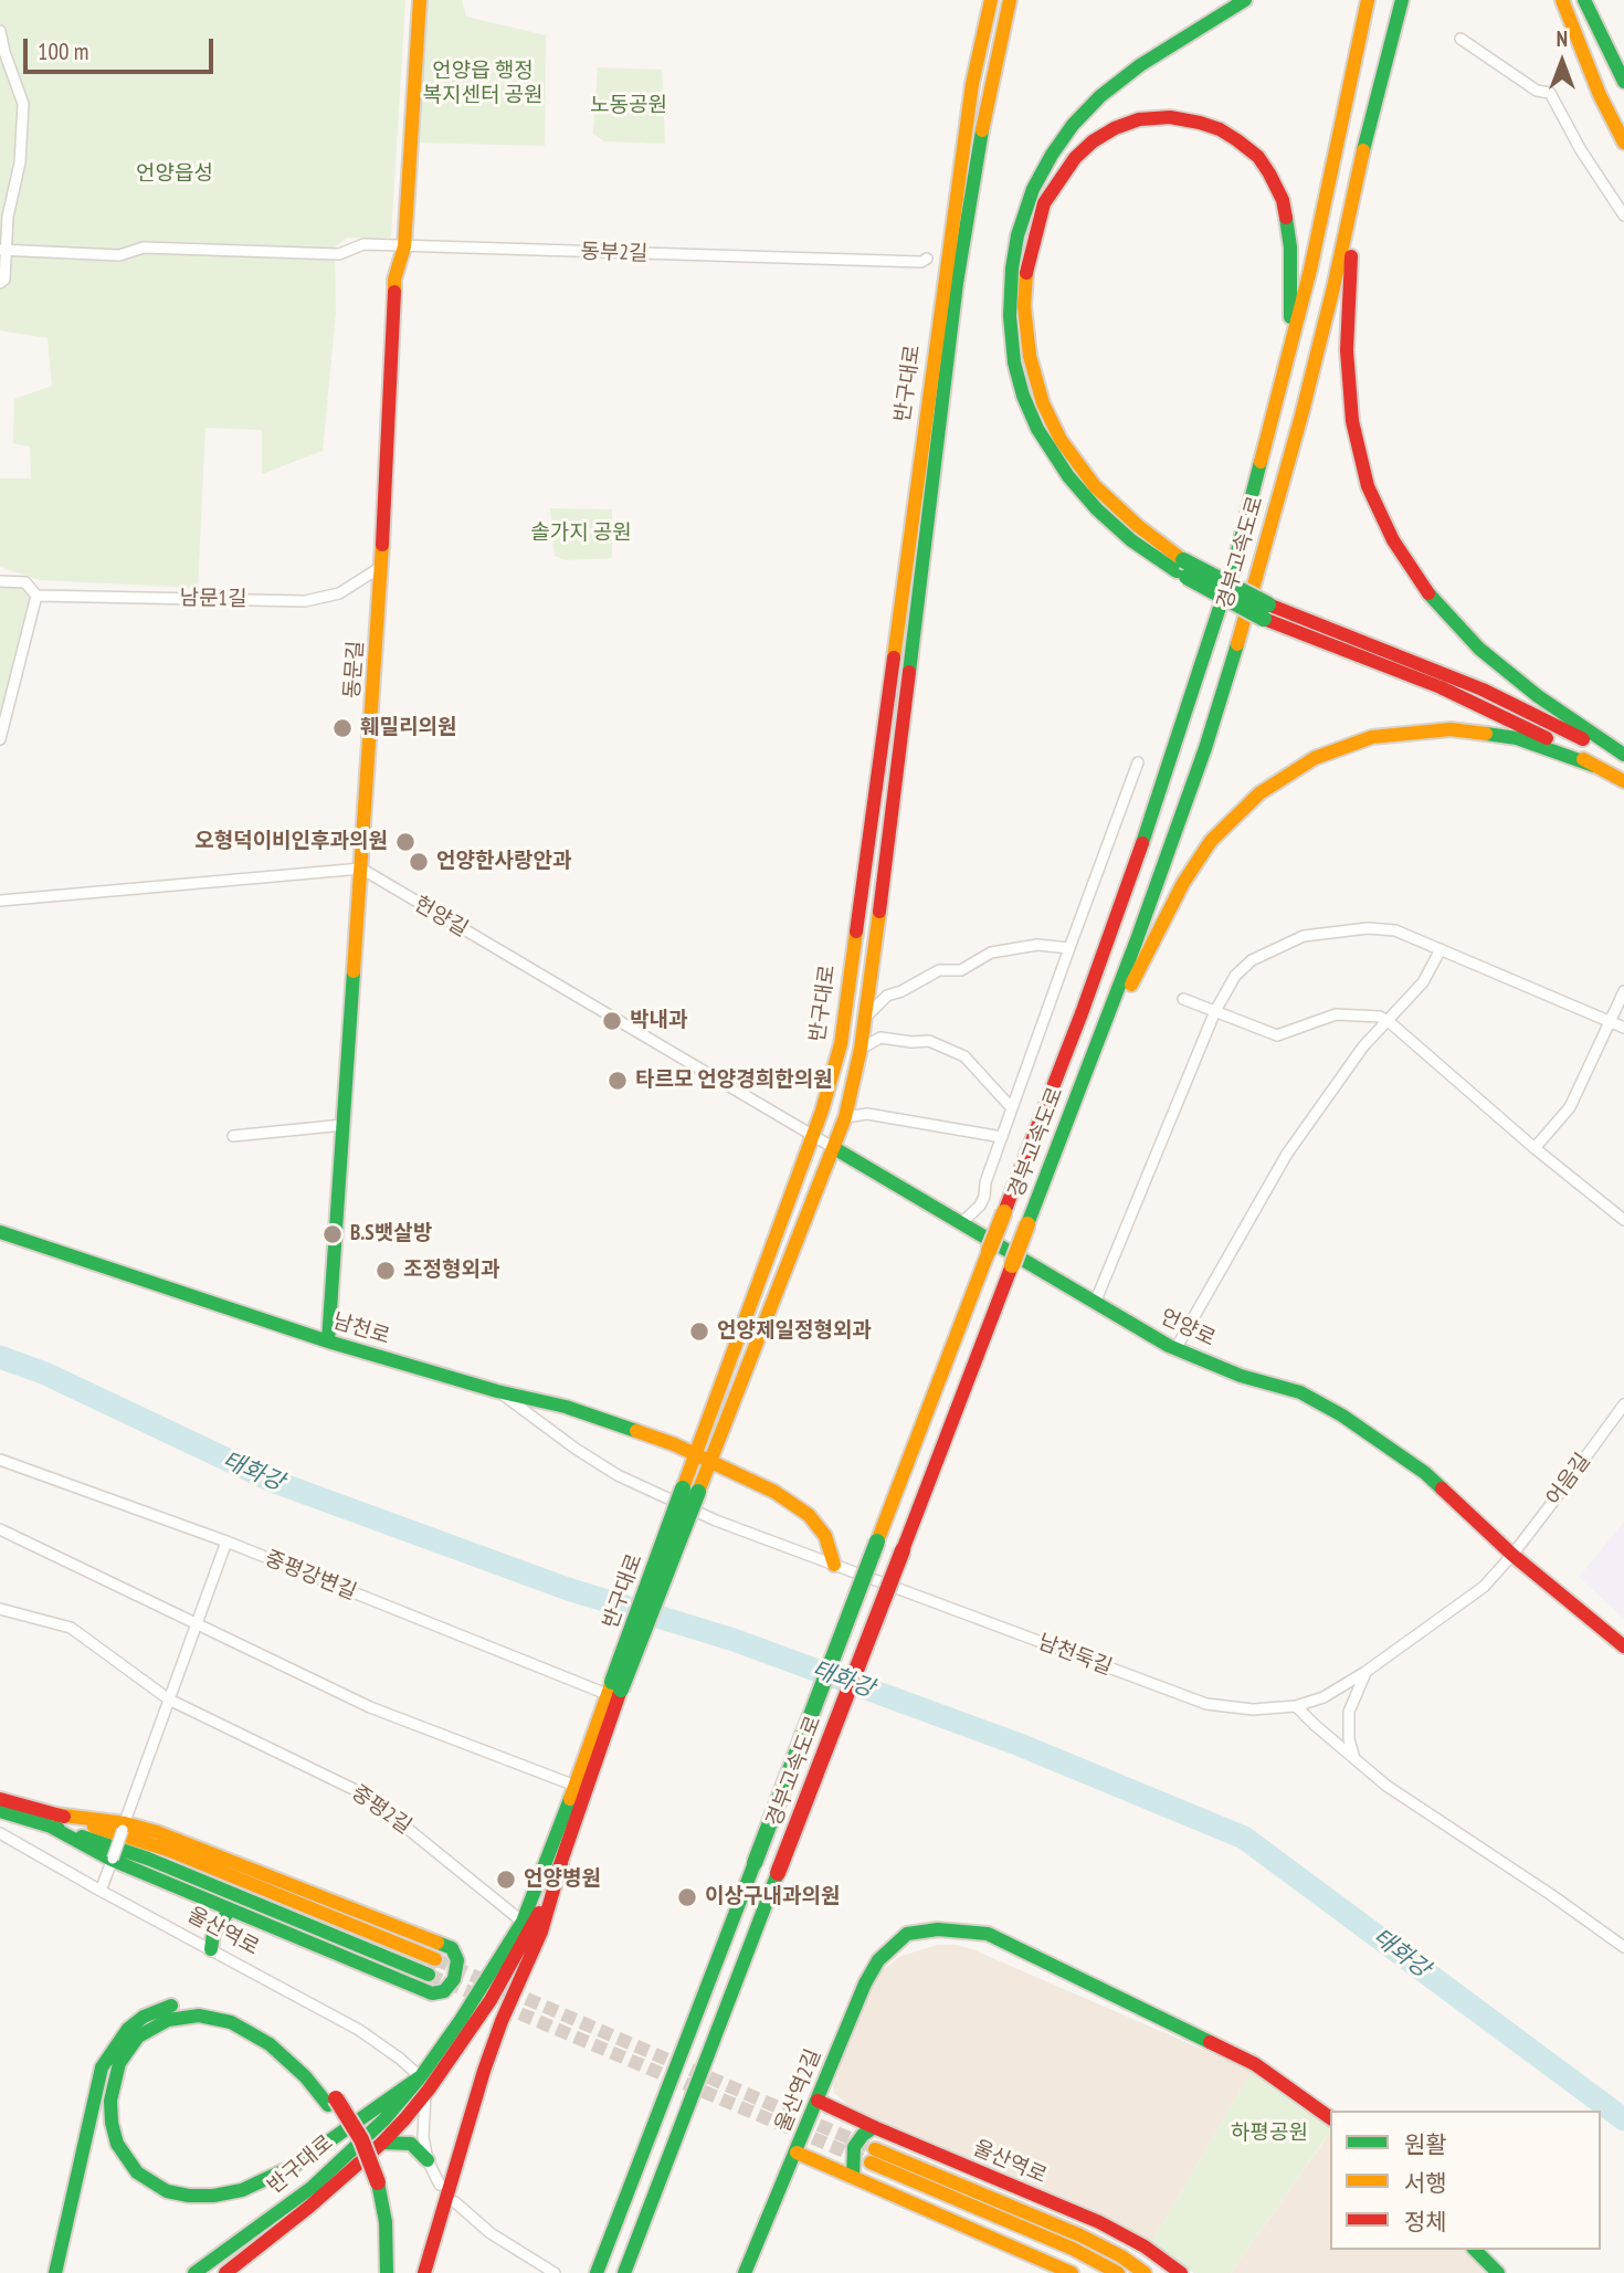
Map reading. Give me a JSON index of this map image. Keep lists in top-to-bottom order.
{
  "streets": {
    "main road": [
      "반구대로",
      "경부고속도로",
      "동문길",
      "언양로",
      "남천로",
      "울산역로",
      "울산역2길"
    ],
    "street": [
      "동부2길",
      "남문1길",
      "헌양길",
      "어음길",
      "중평강변길",
      "남천둑길",
      "중평2길"
    ]
  },
  "crossings": [
    ["동부2길", "동문길"],
    ["반구대로", "헌양길"],
    ["반구대로", "언양로"],
    ["반구대로", "남천로"],
    ["반구대로", "중평강변길"],
    ["반구대로", "중평2길"],
    ["반구대로", "울산역로"],
    ["남문1길", "동문길"],
    ["동문길", "헌양길"],
    ["동문길", "남천로"],
    ["헌양길", "언양로"],
    ["언양로", "어음길"],
    ["남천로", "남천둑길"],
    ["울산역로", "울산역2길"]
  ],
  "water": ["태화강"],
  "parks": [
    "언양읍 행정 복지센터 공원",
    "노동공원",
    "언양읍성",
    "솔가지 공원",
    "하평공원"
  ],
  "places": [
    "훼밀리의원",
    "오형덕이비인후과의원",
    "언양한사랑안과",
    "박내과",
    "타르모 언양경희한의원",
    "B.S뱃살방",
    "조정형외과",
    "언양제일정형외과",
    "언양병원",
    "이상구내과의원"
  ],
  "legend": ["원활", "서행", "정체"],
  "scale_bar": "100 m",
  "north": "top"
}
